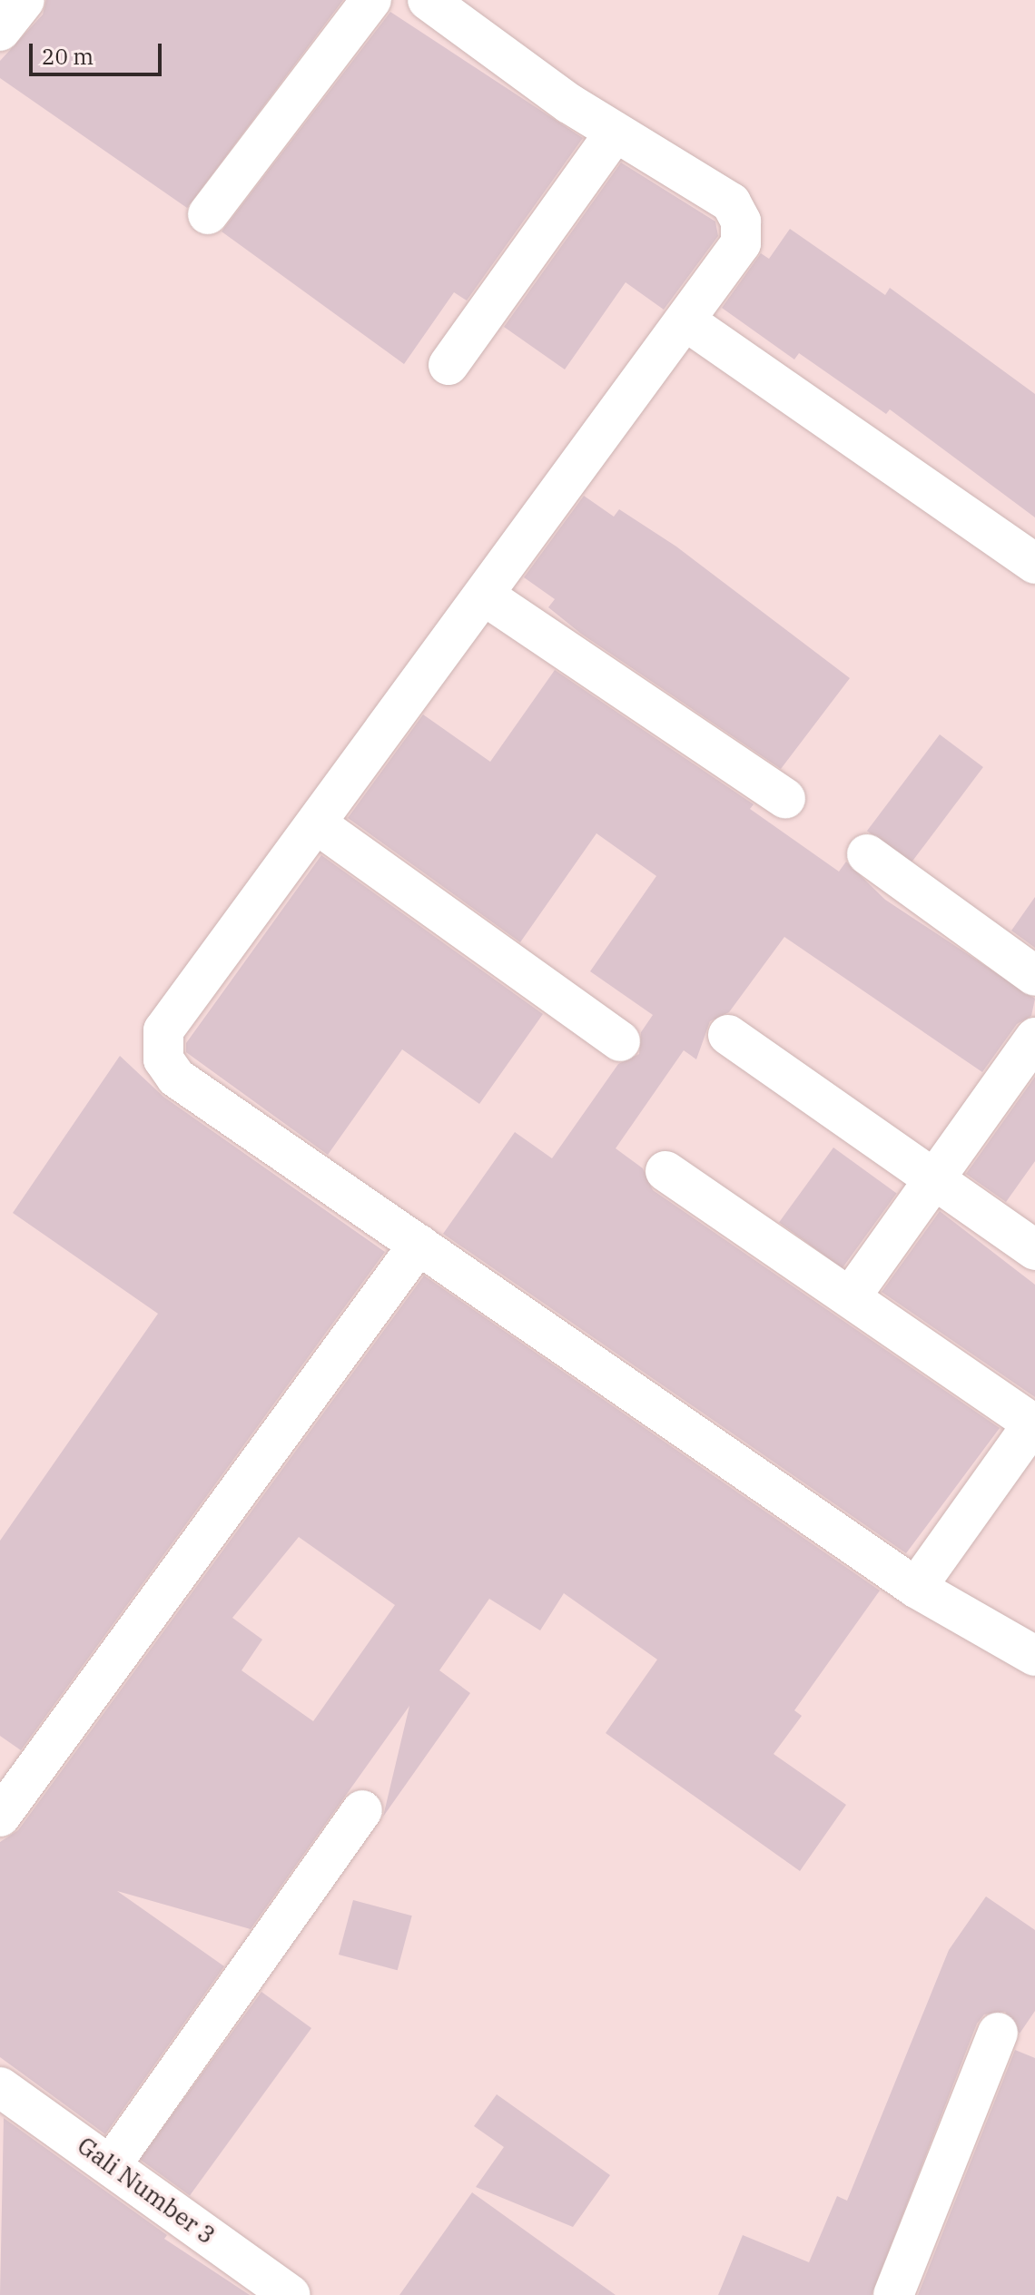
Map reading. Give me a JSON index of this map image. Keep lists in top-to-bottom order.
{
  "streets": {
    "street": ["Gali Number 3"]
  },
  "scale_bar": "20 m"
}
